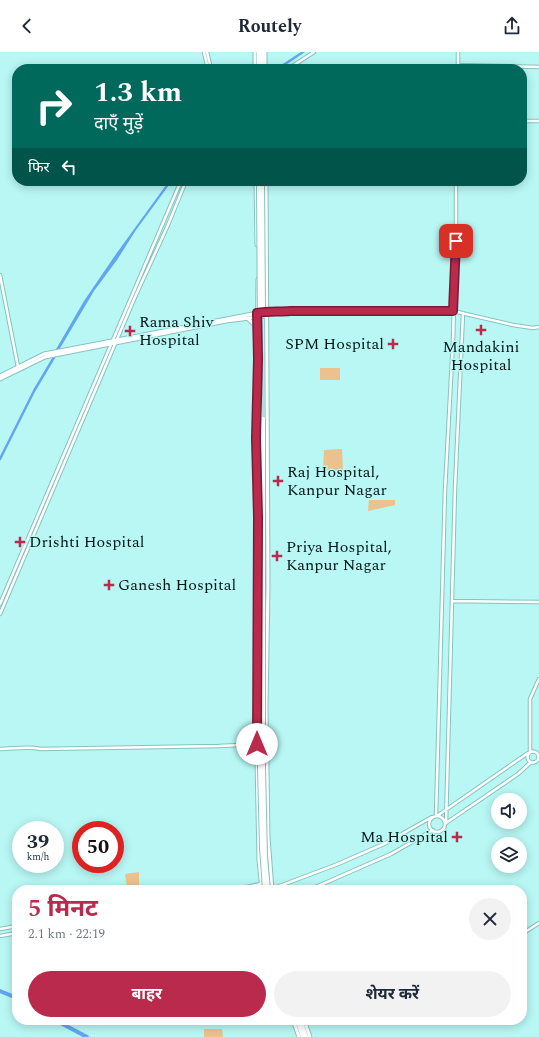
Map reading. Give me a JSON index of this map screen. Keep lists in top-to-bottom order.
{
  "places": {
    "health": [
      "Mandakini Hospital",
      "Rama Shiv Hospital",
      "SPM Hospital",
      "Raj Hospital, Kanpur Nagar",
      "Drishti Hospital",
      "Priya Hospital, Kanpur Nagar",
      "Ganesh Hospital",
      "Ma Hospital"
    ]
  },
  "page": {
    "header": "Routely",
    "turn": ["1.3 km", "दाएँ मुड़ें"],
    "then": "फिर",
    "speed": "39 km/h",
    "limit": "50",
    "heading": ["5 मिनट", "2.1 km · 22:19"],
    "buttons": ["बाहर", "शेयर करें"]
  }
}
